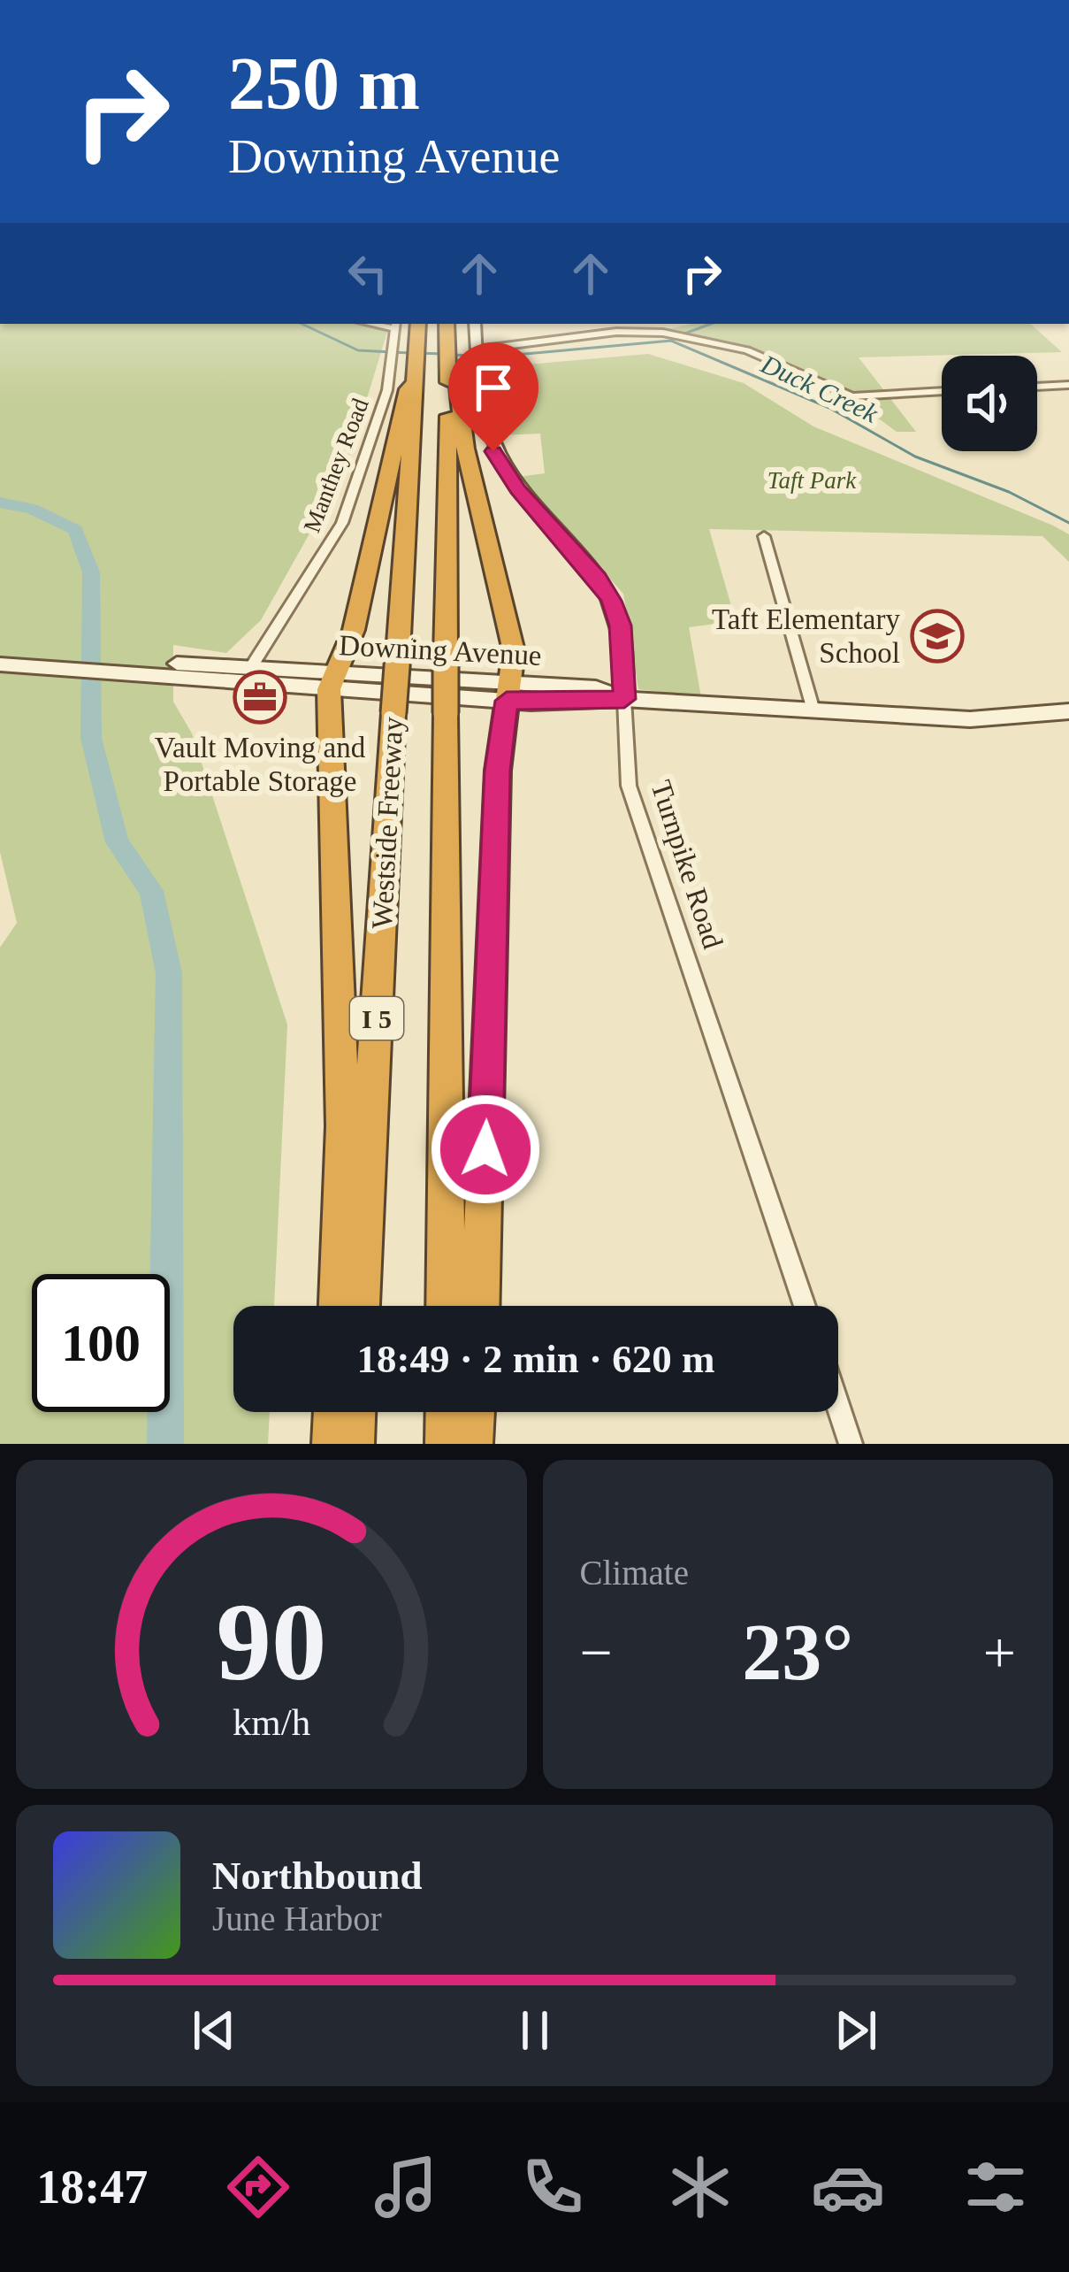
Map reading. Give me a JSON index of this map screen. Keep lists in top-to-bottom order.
{
  "streets": {
    "highway": ["Westside Freeway", "I 5"],
    "street": ["Manthey Road", "Downing Avenue", "Turnpike Road"]
  },
  "crossings": [
    ["Manthey Road", "Downing Avenue"],
    ["Downing Avenue", "Turnpike Road"]
  ],
  "water": ["Duck Creek"],
  "parks": ["Taft Park"],
  "places": {
    "school or university": ["Taft Elementary School"],
    "office": ["Vault Moving and Portable Storage"]
  },
  "page": {
    "turn": ["250 m", "Downing Avenue"],
    "limit": "100",
    "trip": "18:49 · 2 min · 620 m",
    "tile": "Climate",
    "heat": ["−", "23°", "+"],
    "song": ["Northbound", "June Harbor"],
    "tabs": "18:47",
    "gauge": ["90", "km/h"]
  }
}
